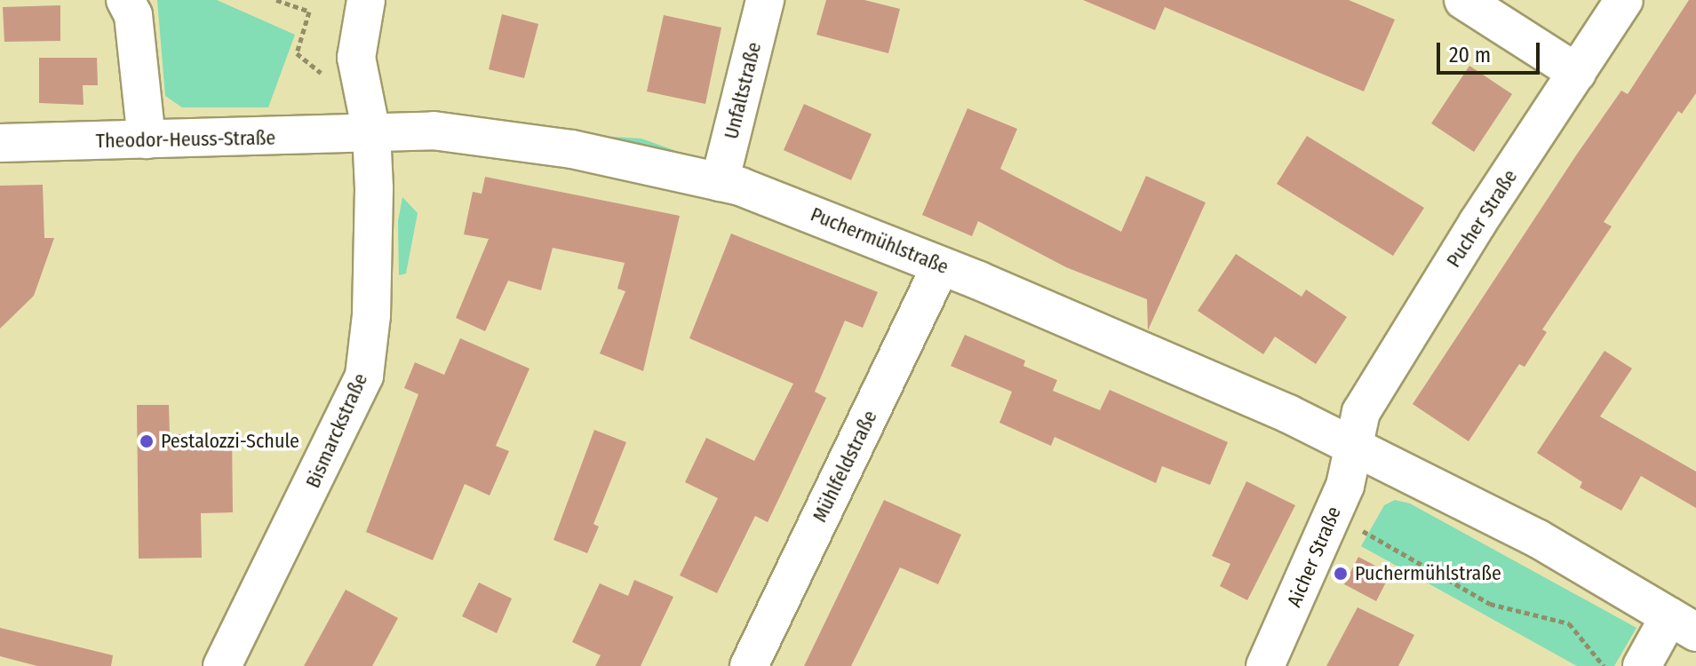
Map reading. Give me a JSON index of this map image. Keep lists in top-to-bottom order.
{
  "streets": {
    "street": [
      "Unfaltstraße",
      "Theodor-Heuss-Straße",
      "Pucher Straße",
      "Puchermühlstraße",
      "Bismarckstraße",
      "Mühlfeldstraße",
      "Aicher Straße"
    ]
  },
  "crossings": [
    ["Unfaltstraße", "Puchermühlstraße"],
    ["Theodor-Heuss-Straße", "Puchermühlstraße"],
    ["Theodor-Heuss-Straße", "Bismarckstraße"],
    ["Pucher Straße", "Puchermühlstraße"],
    ["Pucher Straße", "Aicher Straße"],
    ["Puchermühlstraße", "Bismarckstraße"],
    ["Puchermühlstraße", "Mühlfeldstraße"],
    ["Puchermühlstraße", "Aicher Straße"]
  ],
  "places": ["Pestalozzi-Schule", "Puchermühlstraße"],
  "scale_bar": "20 m"
}
